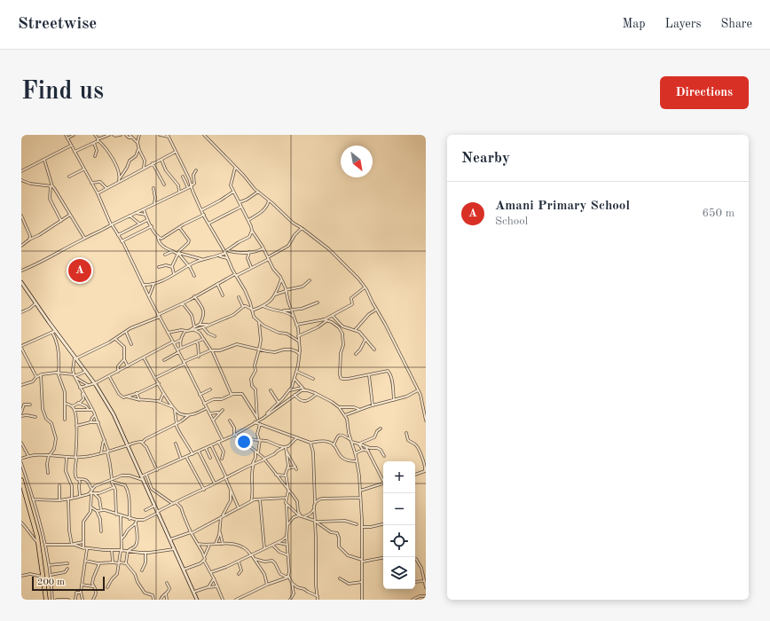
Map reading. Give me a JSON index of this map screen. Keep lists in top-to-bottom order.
{
  "scale_bar": "200 m",
  "north": "bottom right",
  "page": {
    "header": "Streetwise",
    "nav": ["Map", "Layers", "Share"],
    "buttons": "Directions",
    "title": "Find us",
    "heading": "Nearby",
    "list": [
      {
        "mark": "A",
        "name": "Amani Primary School",
        "note": "School",
        "value": "650 m"
      }
    ],
    "pins": "A",
    "map_buttons": ["+", "−"],
    "scale": "200 m"
  }
}
